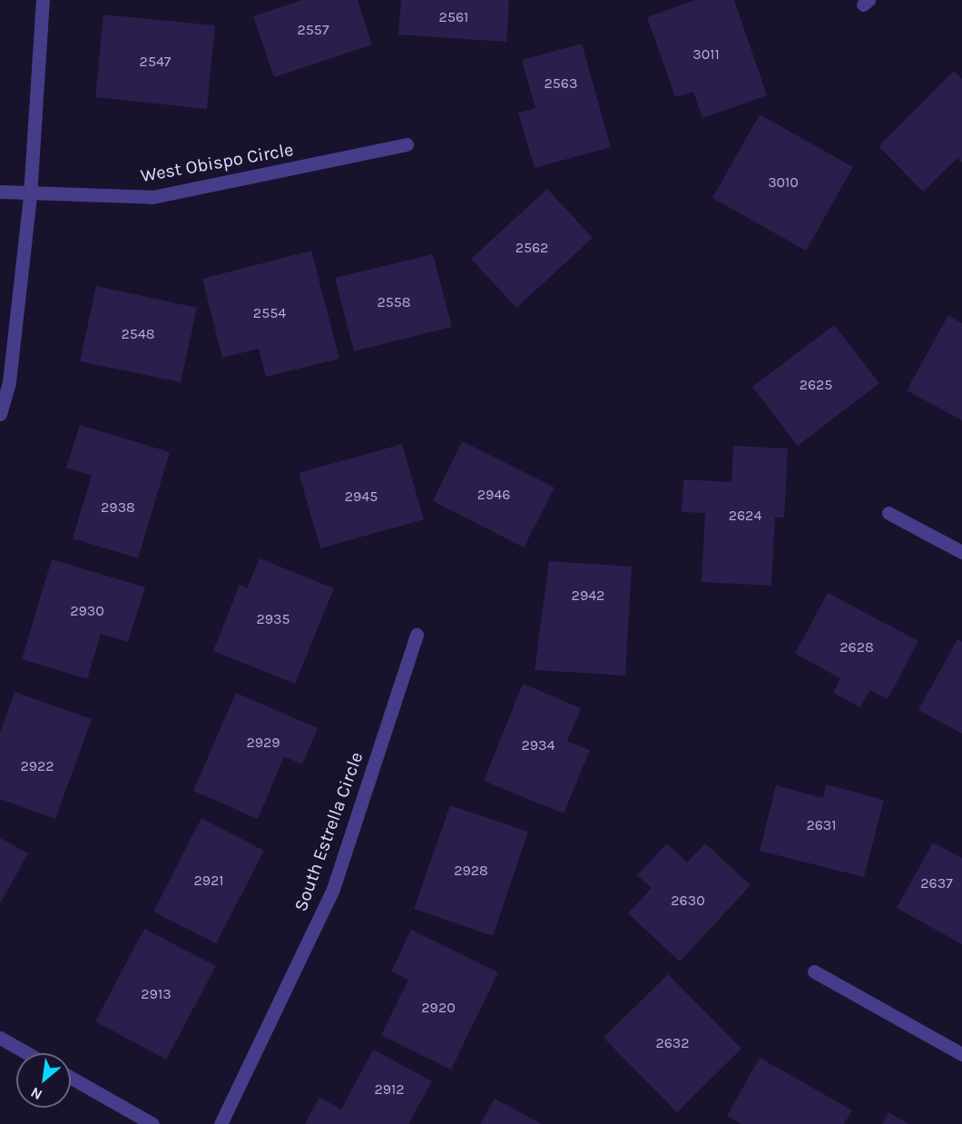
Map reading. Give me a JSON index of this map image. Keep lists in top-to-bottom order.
{
  "streets": {
    "street": ["West Obispo Circle", "South Estrella Circle"]
  },
  "house_numbers": [
    "2561",
    "2557",
    "3011",
    "2547",
    "2563",
    "3010",
    "2562",
    "2558",
    "2554",
    "2548",
    "2625",
    "2946",
    "2945",
    "2938",
    "2624",
    "2942",
    "2930",
    "2935",
    "2628",
    "2929",
    "2934",
    "2922",
    "2631",
    "2928",
    "2921",
    "2637",
    "2630",
    "2913",
    "2920",
    "2632",
    "2912"
  ],
  "north": "bottom left"
}
